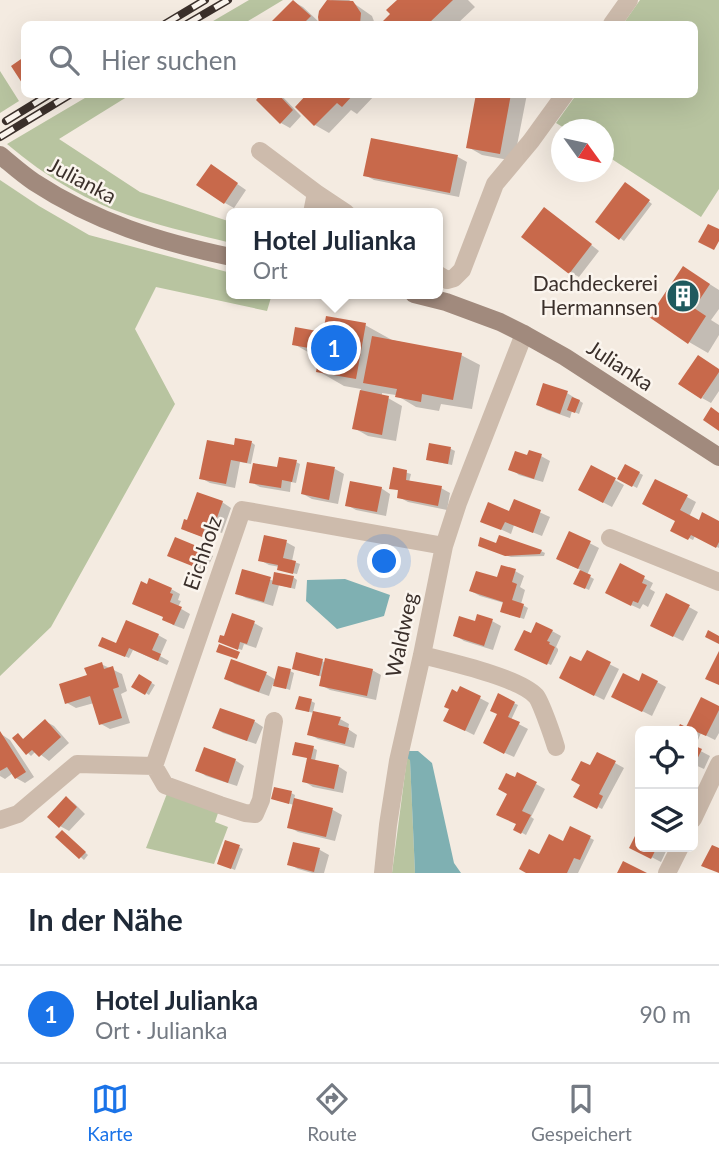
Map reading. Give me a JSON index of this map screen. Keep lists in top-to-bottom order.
{
  "streets": {
    "street": ["Julianka", "Eichholz", "Waldweg"]
  },
  "crossings": [
    ["Julianka", "Waldweg"],
    ["Eichholz", "Waldweg"]
  ],
  "places": {
    "building": ["Dachdeckerei Hermannsen"]
  },
  "north": "bottom right",
  "page": {
    "search": "Hier suchen",
    "popup": ["Hotel Julianka", "Ort"],
    "pins": "1",
    "heading": "In der Nähe",
    "list": [
      {
        "mark": "1",
        "name": "Hotel Julianka",
        "note": "Ort · Julianka",
        "value": "90 m"
      }
    ],
    "nav": ["Karte", "Route", "Gespeichert"]
  }
}
